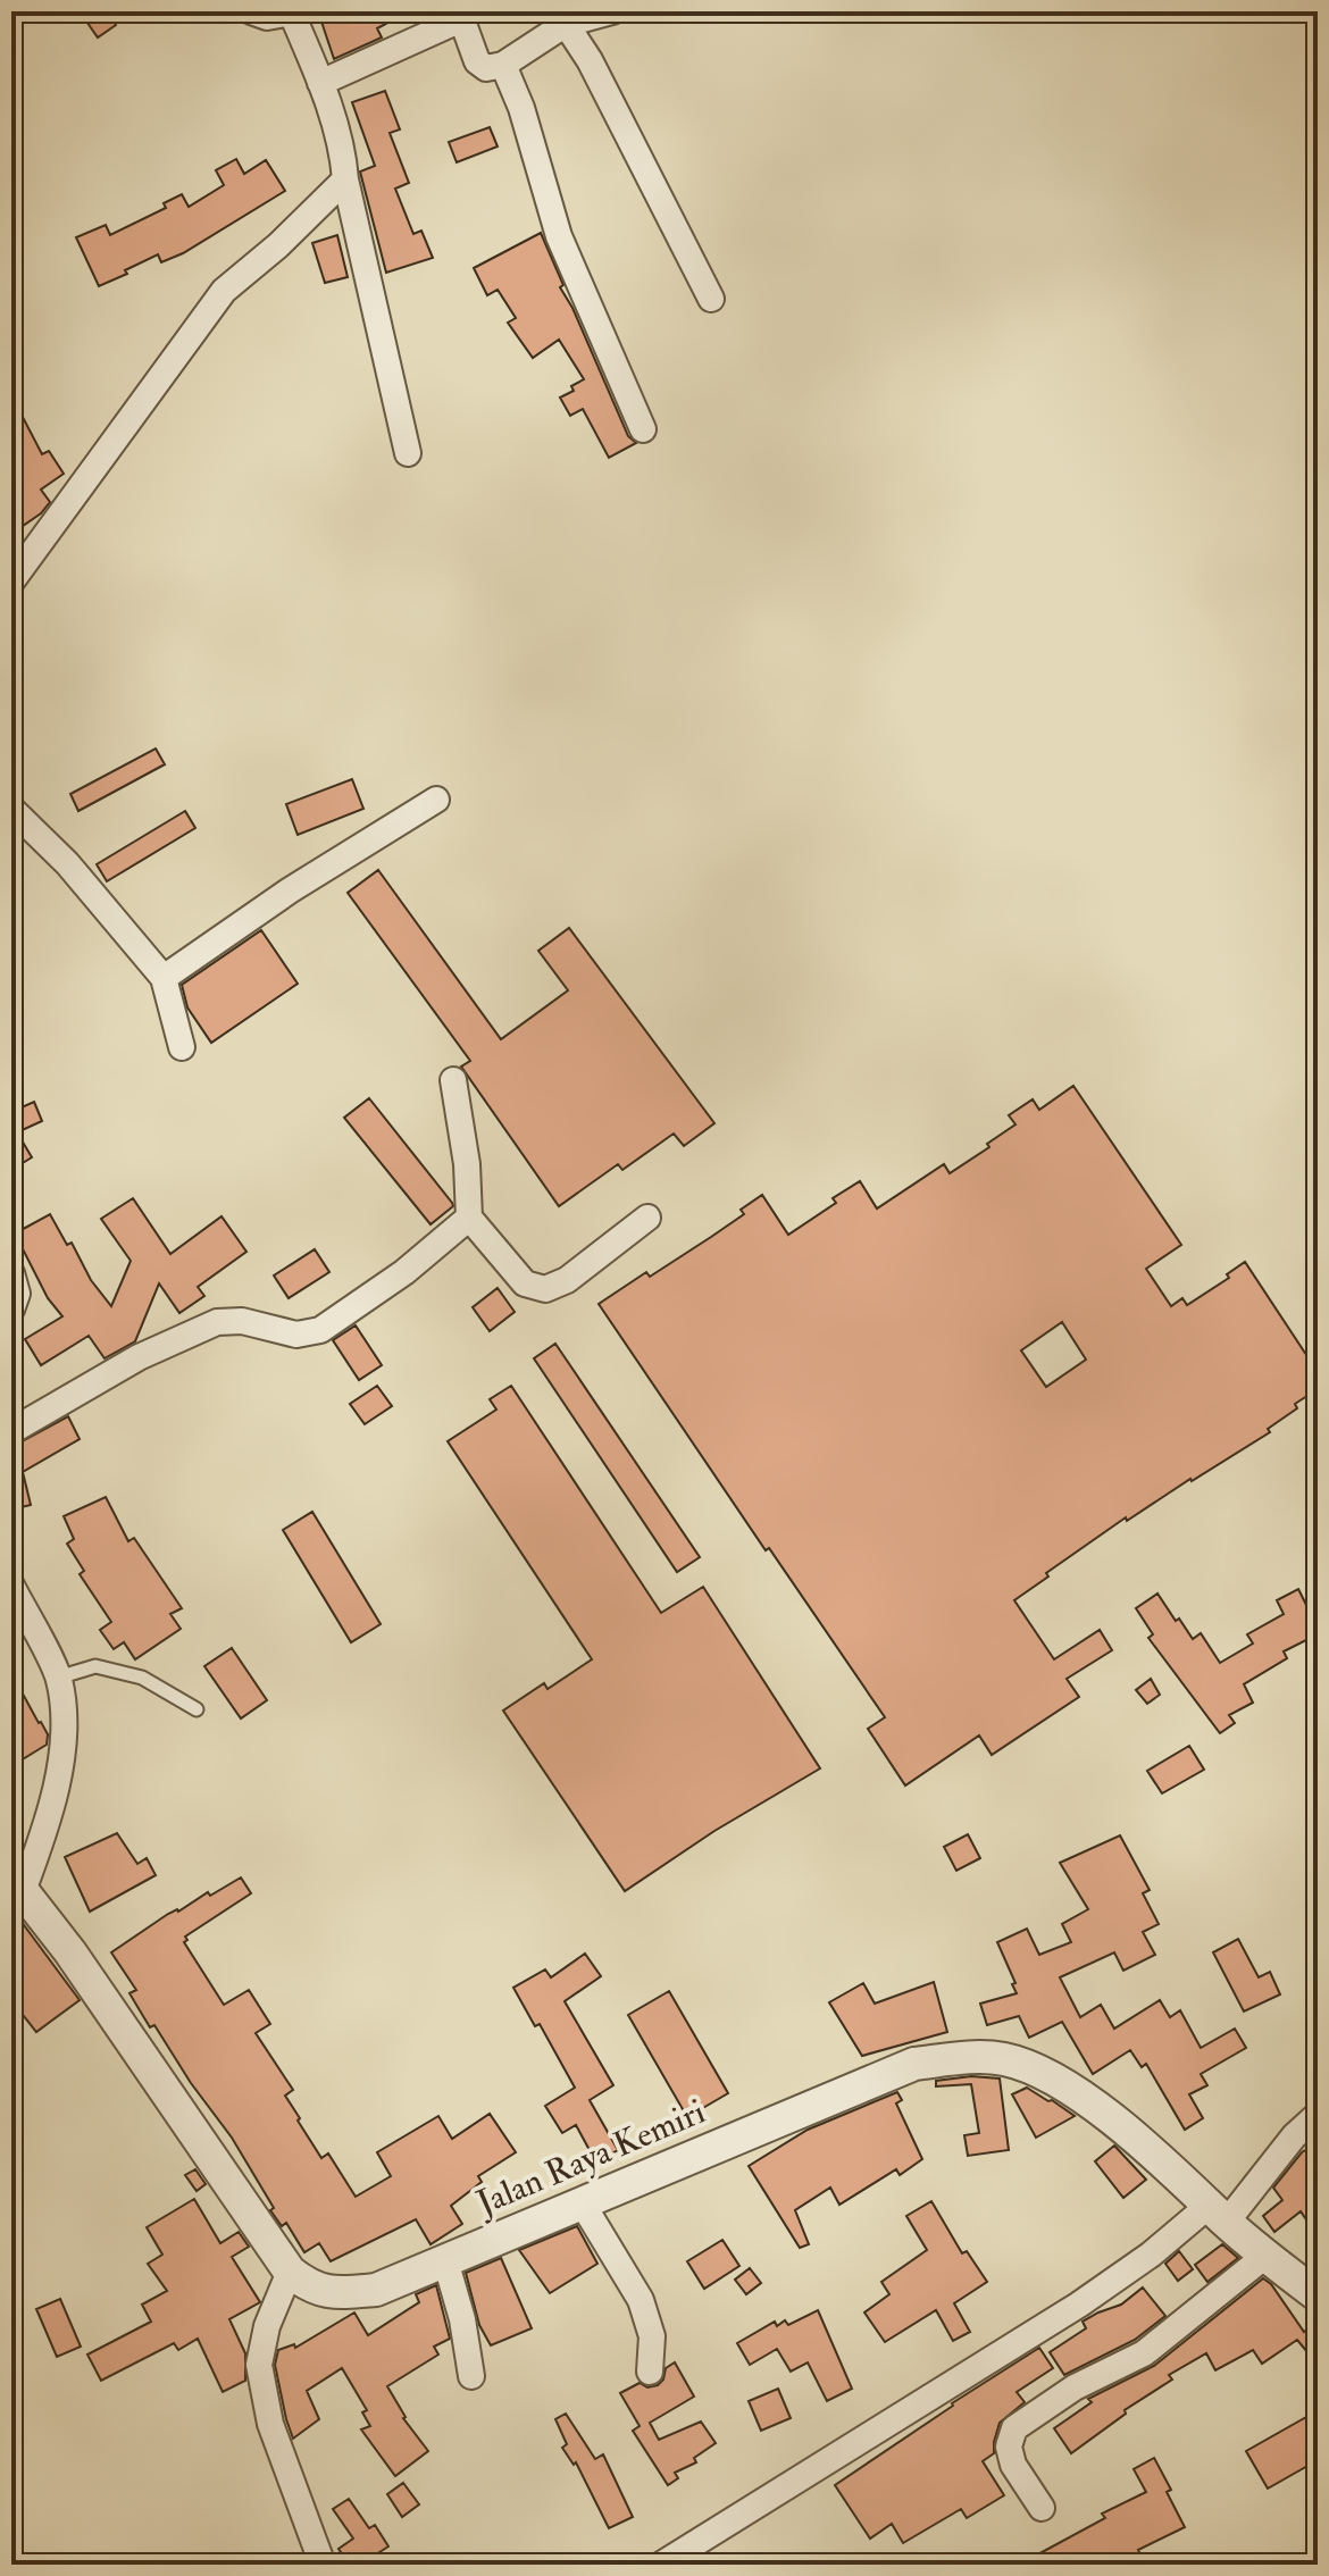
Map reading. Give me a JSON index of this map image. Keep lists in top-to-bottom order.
{
  "streets": {
    "street": ["Jalan Raya Kemiri"]
  }
}
